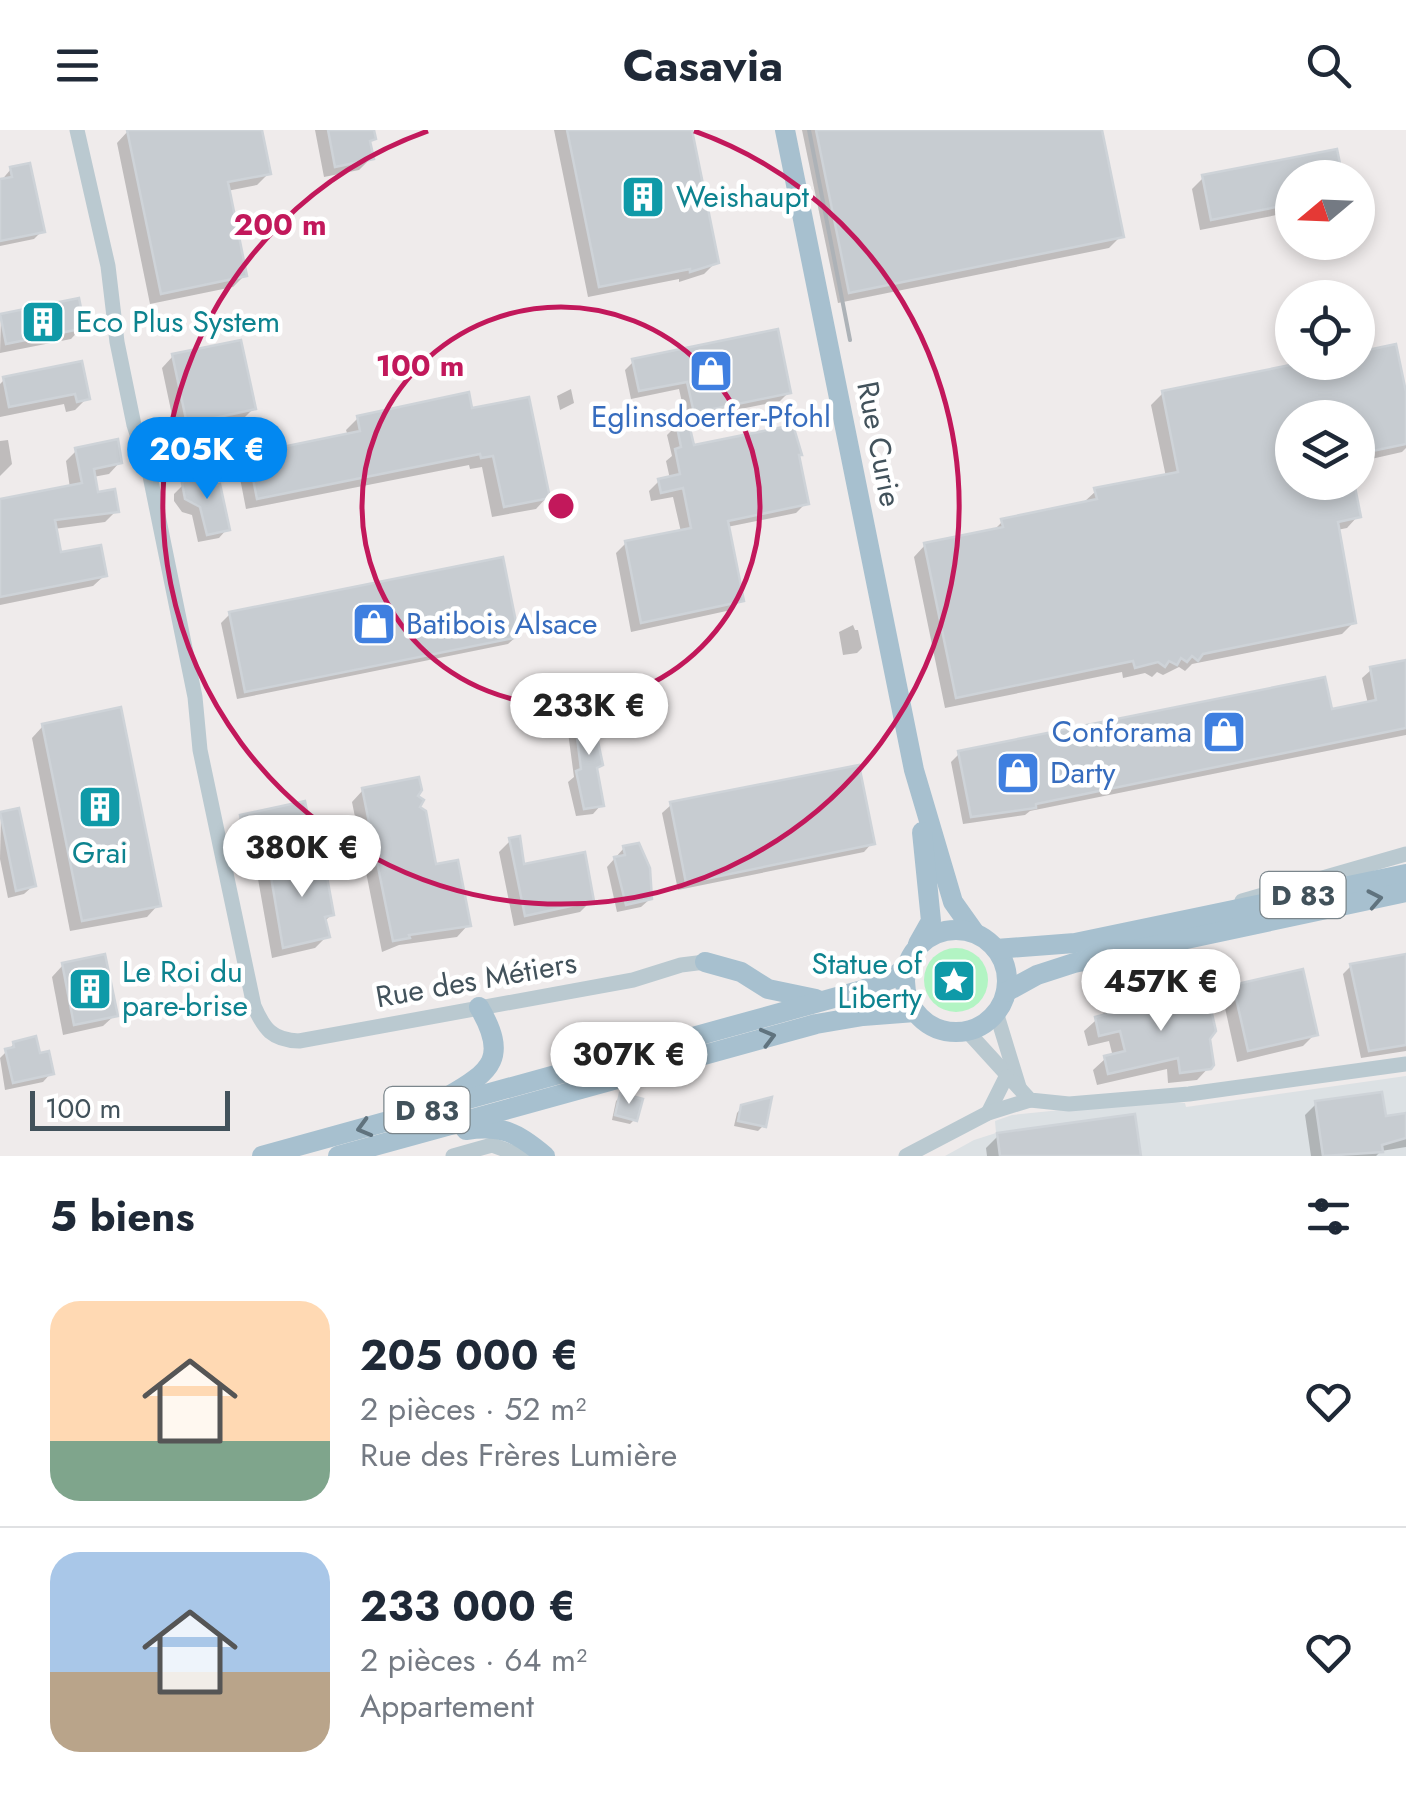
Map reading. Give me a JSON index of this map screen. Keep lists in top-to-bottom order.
{
  "streets": {
    "main road": ["Rue Curie", "D 83"],
    "street": ["Rue des Métiers"]
  },
  "crossings": [
    ["Rue Curie", "D 83"]
  ],
  "places": {
    "building": [
      "Weishaupt",
      "Eco Plus System",
      "Grai",
      "Le Roi du pare-brise"
    ],
    "shop": [
      "Eglinsdoerfer-Pfohl",
      "Batibois Alsace",
      "Conforama",
      "Darty"
    ],
    "place": ["Statue of Liberty"]
  },
  "scale_bar": "100 m",
  "north": "left",
  "page": {
    "header": "Casavia",
    "price": [
      "205K €",
      "233K €",
      "380K €",
      "457K €",
      "307K €"
    ],
    "scale": "100 m",
    "heading": "5 biens",
    "list": [
      {
        "name": "205 000 €",
        "note": "2 pièces · 52 m² · Rue des Frères Lumière"
      },
      {
        "name": "233 000 €",
        "note": "2 pièces · 64 m² · Appartement"
      }
    ]
  },
  "rings": ["200 m", "100 m"]
}
